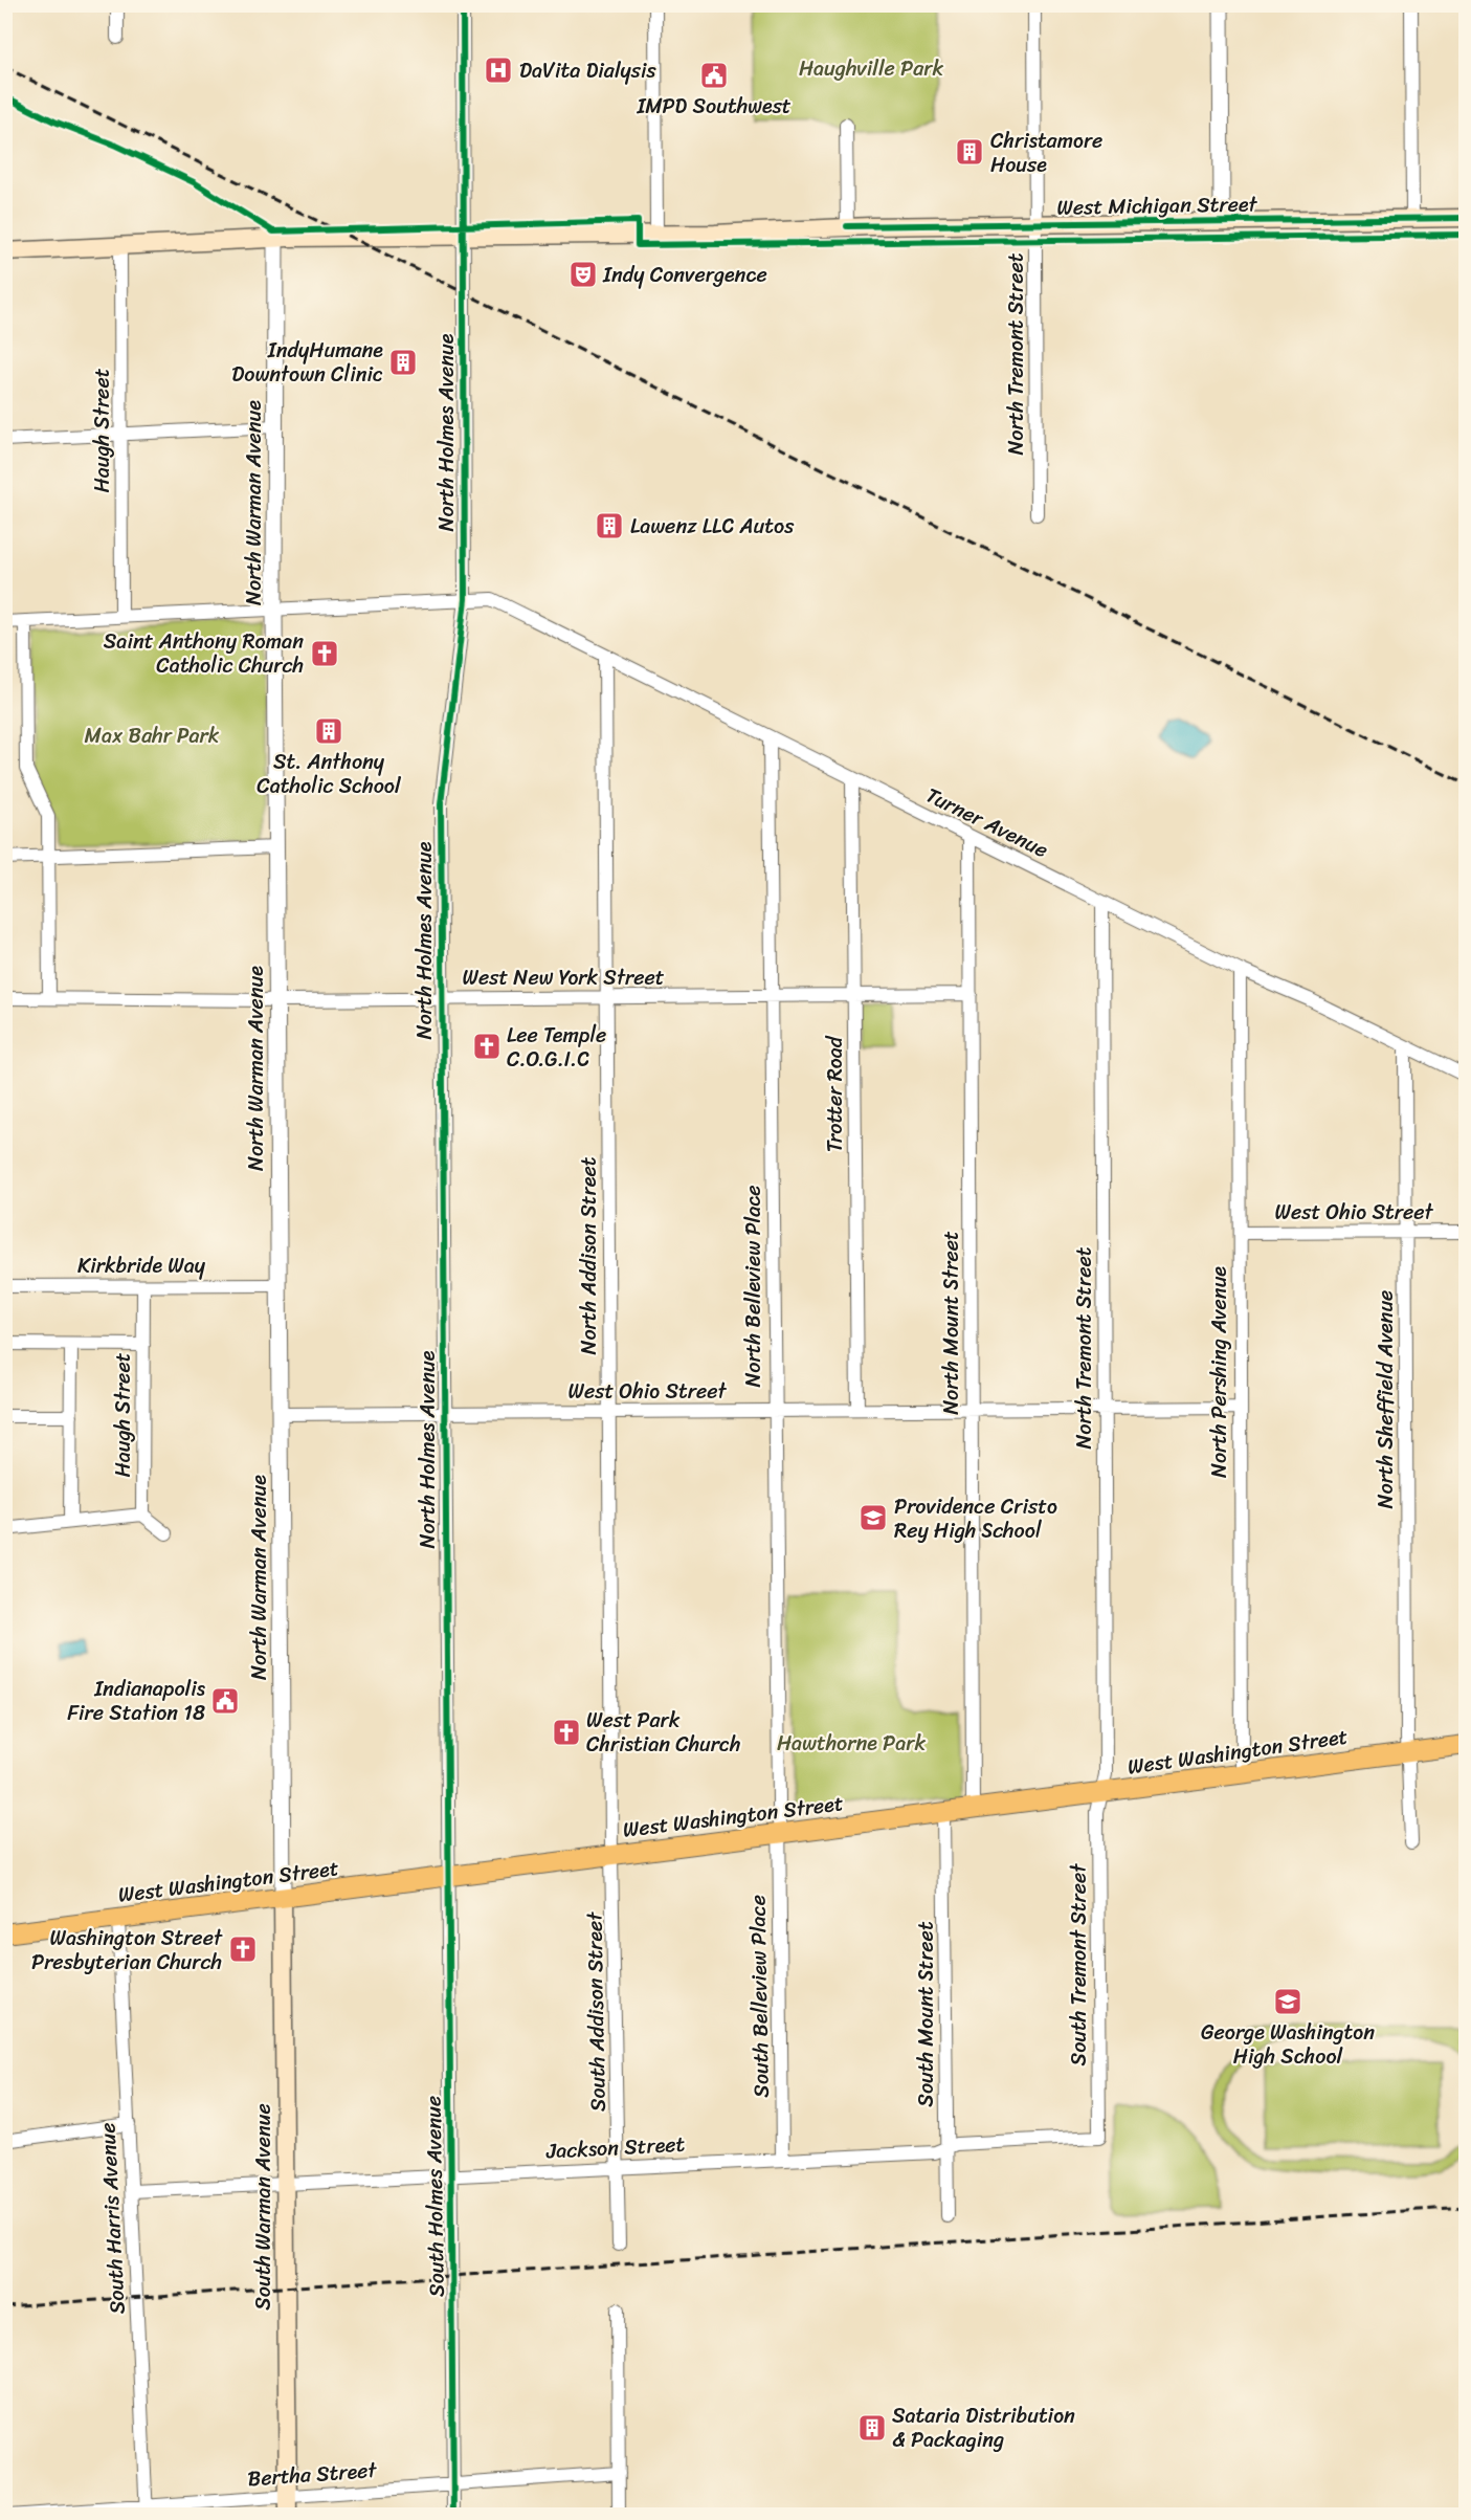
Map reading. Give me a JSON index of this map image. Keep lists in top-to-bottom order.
{
  "streets": {
    "main road": ["West Michigan Street", "West Washington Street", "South Warman Avenue"],
    "street": [
      "North Tremont Street",
      "Haugh Street",
      "North Holmes Avenue",
      "North Warman Avenue",
      "Turner Avenue",
      "West New York Street",
      "Trotter Road",
      "West Ohio Street",
      "North Addison Street",
      "Kirkbride Way",
      "North Belleview Place",
      "North Mount Street",
      "North Pershing Avenue",
      "North Sheffield Avenue",
      "South Tremont Street",
      "South Belleview Place",
      "South Addison Street",
      "South Mount Street",
      "Jackson Street",
      "South Holmes Avenue",
      "South Harris Avenue",
      "Bertha Street"
    ]
  },
  "crossings": [
    ["West Michigan Street", "North Tremont Street"],
    ["West Michigan Street", "Haugh Street"],
    ["West Michigan Street", "North Holmes Avenue"],
    ["West Michigan Street", "North Warman Avenue"],
    ["North Tremont Street", "Turner Avenue"],
    ["North Tremont Street", "West Ohio Street"],
    ["North Tremont Street", "West Washington Street"],
    ["North Tremont Street", "South Tremont Street"],
    ["Haugh Street", "Kirkbride Way"],
    ["North Holmes Avenue", "Turner Avenue"],
    ["North Holmes Avenue", "West New York Street"],
    ["North Holmes Avenue", "West Ohio Street"],
    ["North Holmes Avenue", "West Washington Street"],
    ["North Holmes Avenue", "South Holmes Avenue"],
    ["North Warman Avenue", "West New York Street"],
    ["North Warman Avenue", "West Ohio Street"],
    ["North Warman Avenue", "Kirkbride Way"],
    ["North Warman Avenue", "West Washington Street"],
    ["North Warman Avenue", "South Warman Avenue"],
    ["Turner Avenue", "Trotter Road"],
    ["Turner Avenue", "North Addison Street"],
    ["Turner Avenue", "North Belleview Place"],
    ["Turner Avenue", "North Mount Street"],
    ["Turner Avenue", "North Pershing Avenue"],
    ["Turner Avenue", "North Sheffield Avenue"],
    ["West New York Street", "Trotter Road"],
    ["West New York Street", "North Addison Street"],
    ["West New York Street", "North Belleview Place"],
    ["West New York Street", "North Mount Street"],
    ["Trotter Road", "West Ohio Street"],
    ["West Ohio Street", "North Addison Street"],
    ["West Ohio Street", "North Belleview Place"],
    ["West Ohio Street", "North Mount Street"],
    ["West Ohio Street", "North Pershing Avenue"],
    ["West Ohio Street", "North Sheffield Avenue"],
    ["North Addison Street", "West Washington Street"],
    ["North Addison Street", "South Addison Street"],
    ["North Belleview Place", "West Washington Street"],
    ["North Belleview Place", "South Belleview Place"],
    ["North Mount Street", "West Washington Street"],
    ["North Pershing Avenue", "West Washington Street"],
    ["North Sheffield Avenue", "West Washington Street"],
    ["West Washington Street", "South Tremont Street"],
    ["West Washington Street", "South Belleview Place"],
    ["West Washington Street", "South Addison Street"],
    ["West Washington Street", "South Mount Street"],
    ["West Washington Street", "South Holmes Avenue"],
    ["West Washington Street", "South Warman Avenue"],
    ["West Washington Street", "South Harris Avenue"],
    ["South Tremont Street", "Jackson Street"],
    ["South Belleview Place", "Jackson Street"],
    ["South Addison Street", "Jackson Street"],
    ["South Mount Street", "Jackson Street"],
    ["Jackson Street", "South Holmes Avenue"],
    ["Jackson Street", "South Warman Avenue"],
    ["Jackson Street", "South Harris Avenue"],
    ["South Holmes Avenue", "Bertha Street"],
    ["South Warman Avenue", "Bertha Street"],
    ["South Harris Avenue", "Bertha Street"]
  ],
  "parks": ["Haughville Park", "Max Bahr Park", "Hawthorne Park"],
  "places": {
    "hospital": ["DaVita Dialysis"],
    "public building": ["IMPD Southwest", "Indianapolis Fire Station 18"],
    "building": [
      "Christamore House",
      "IndyHumane Downtown Clinic",
      "Lawenz LLC Autos",
      "St. Anthony Catholic School",
      "Sataria Distribution & Packaging"
    ],
    "theatre": ["Indy Convergence"],
    "church": [
      "Saint Anthony Roman Catholic Church",
      "Lee Temple C.O.G.I.C",
      "West Park Christian Church",
      "Washington Street Presbyterian Church"
    ],
    "school or university": ["Providence Cristo Rey High School", "George Washington High School"]
  }
}
